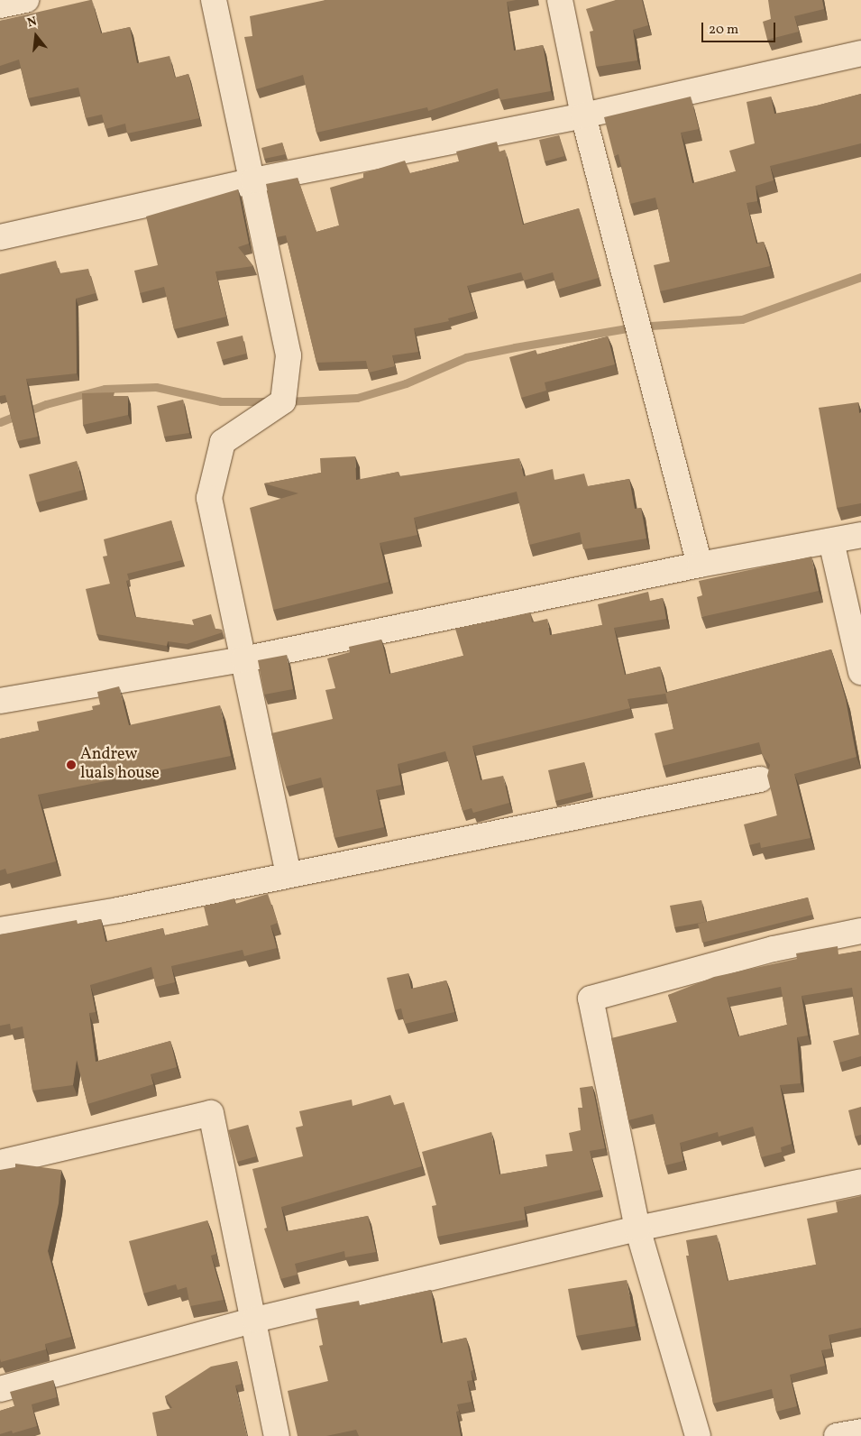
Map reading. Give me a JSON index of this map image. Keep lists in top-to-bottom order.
{
  "places": ["Andrew luals house"],
  "scale_bar": "20 m",
  "north": "top"
}
